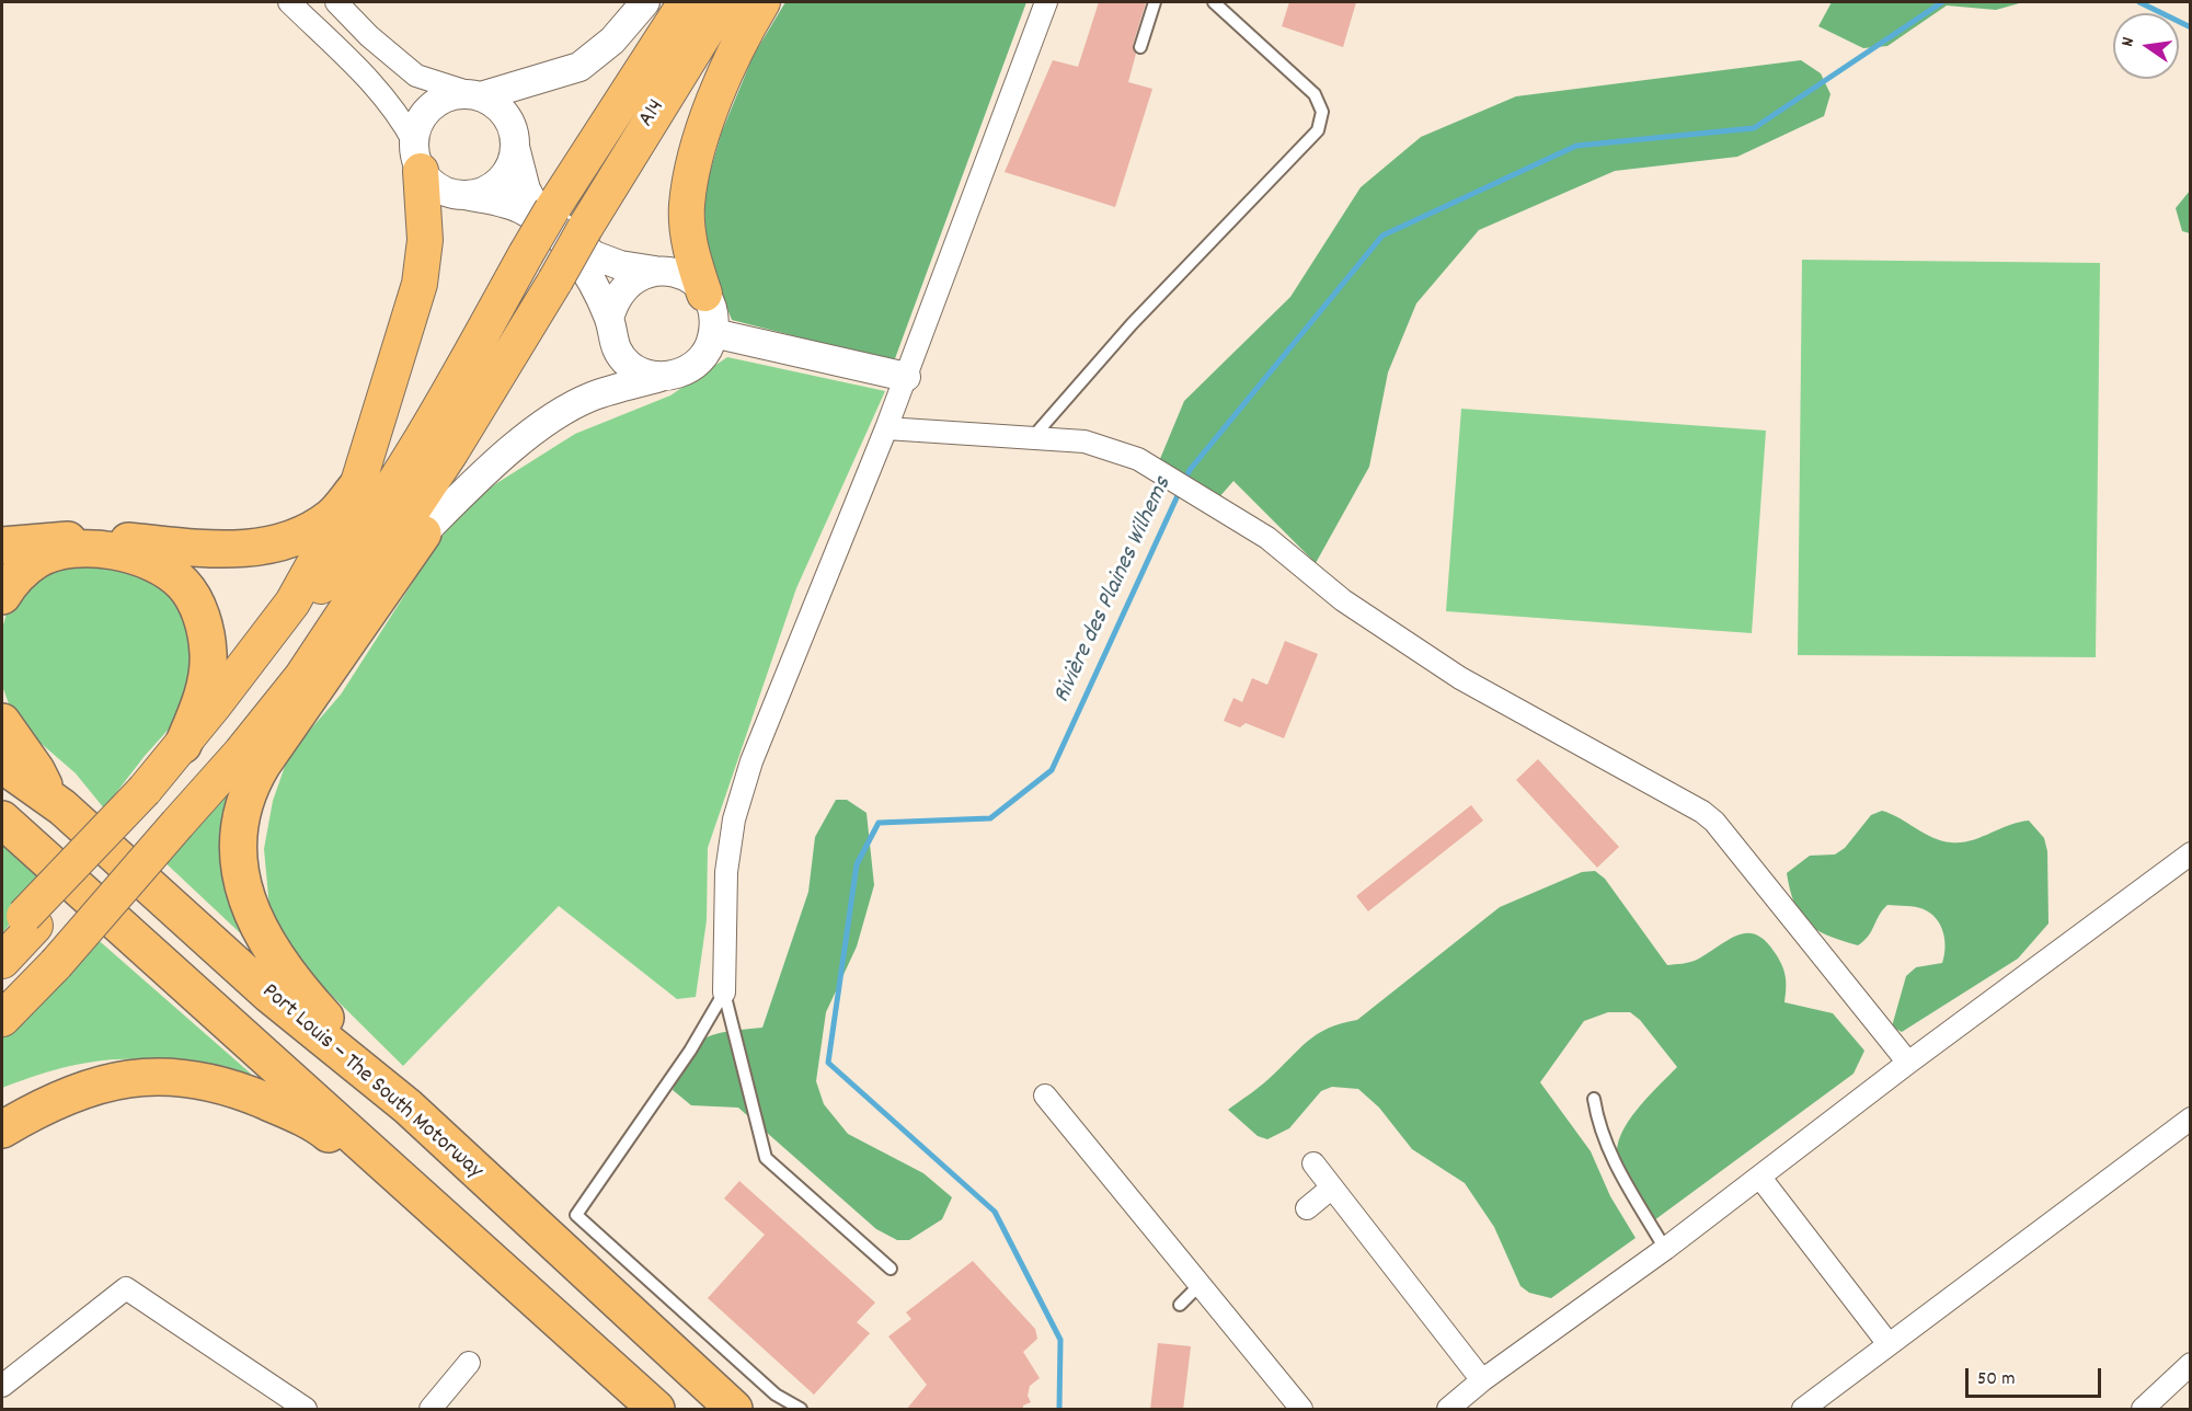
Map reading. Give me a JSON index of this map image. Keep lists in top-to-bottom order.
{
  "streets": {
    "highway": ["Port Louis – The South Motorway"],
    "main road": ["A14"]
  },
  "water": ["Rivière des Plaines Wilhems"],
  "scale_bar": "50 m",
  "north": "left"
}
